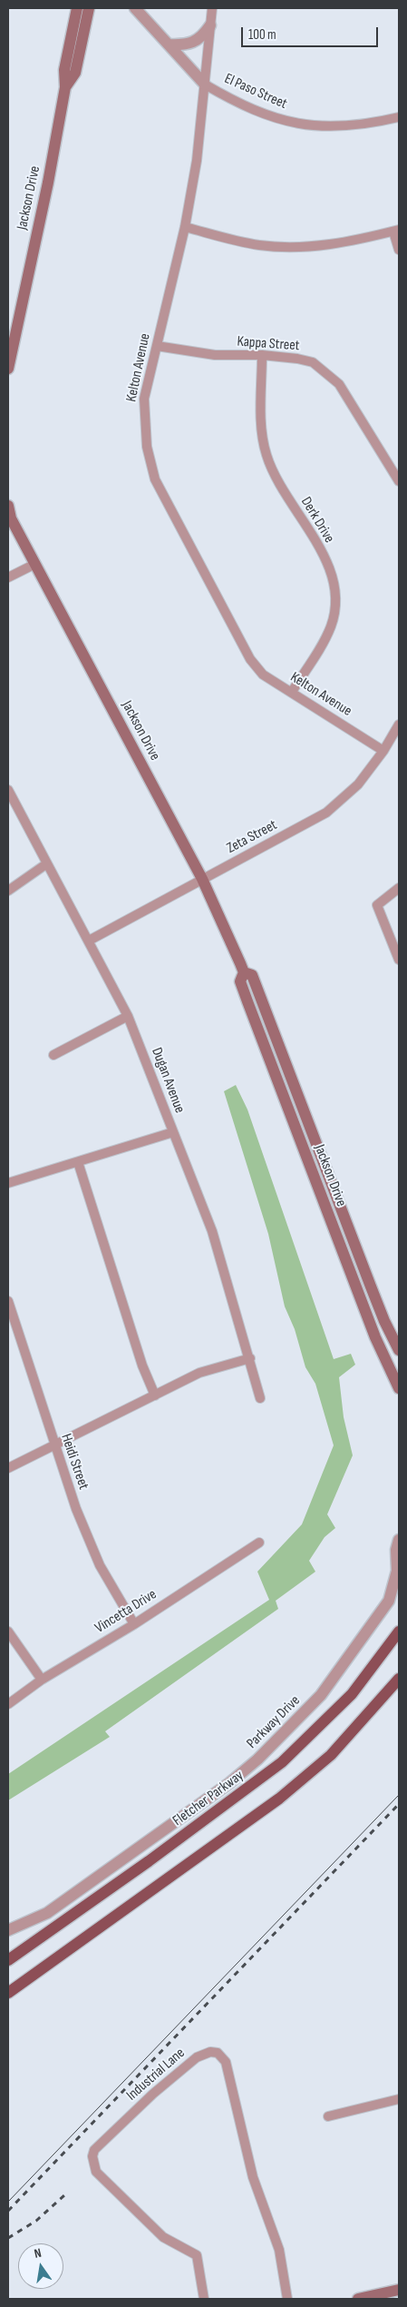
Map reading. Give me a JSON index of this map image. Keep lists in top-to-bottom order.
{
  "streets": {
    "main road": ["Jackson Drive", "Fletcher Parkway"],
    "street": [
      "El Paso Street",
      "Kappa Street",
      "Kelton Avenue",
      "Derk Drive",
      "Zeta Street",
      "Dugan Avenue",
      "Heidi Street",
      "Vincetta Drive",
      "Parkway Drive",
      "Industrial Lane"
    ]
  },
  "crossings": [
    ["El Paso Street", "Kelton Avenue"],
    ["Jackson Drive", "Zeta Street"],
    ["Kappa Street", "Kelton Avenue"],
    ["Kappa Street", "Derk Drive"],
    ["Kelton Avenue", "Derk Drive"],
    ["Kelton Avenue", "Zeta Street"],
    ["Zeta Street", "Dugan Avenue"],
    ["Heidi Street", "Vincetta Drive"]
  ],
  "scale_bar": "100 m",
  "north": "top"
}
